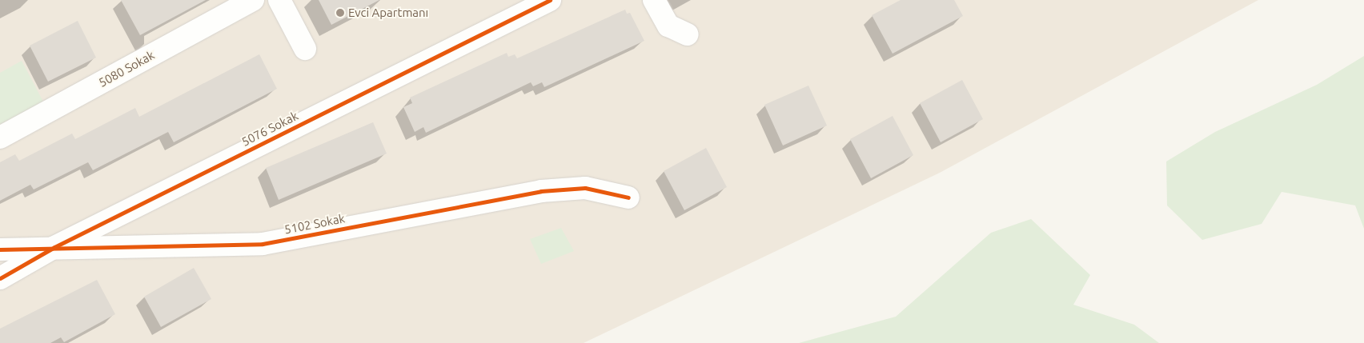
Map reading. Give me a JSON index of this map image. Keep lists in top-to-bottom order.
{
  "streets": {
    "street": ["5080 Sokak", "5076 Sokak", "5102 Sokak"]
  },
  "crossings": [
    ["5076 Sokak", "5102 Sokak"]
  ],
  "places": ["Evci Apartmanı"]
}
